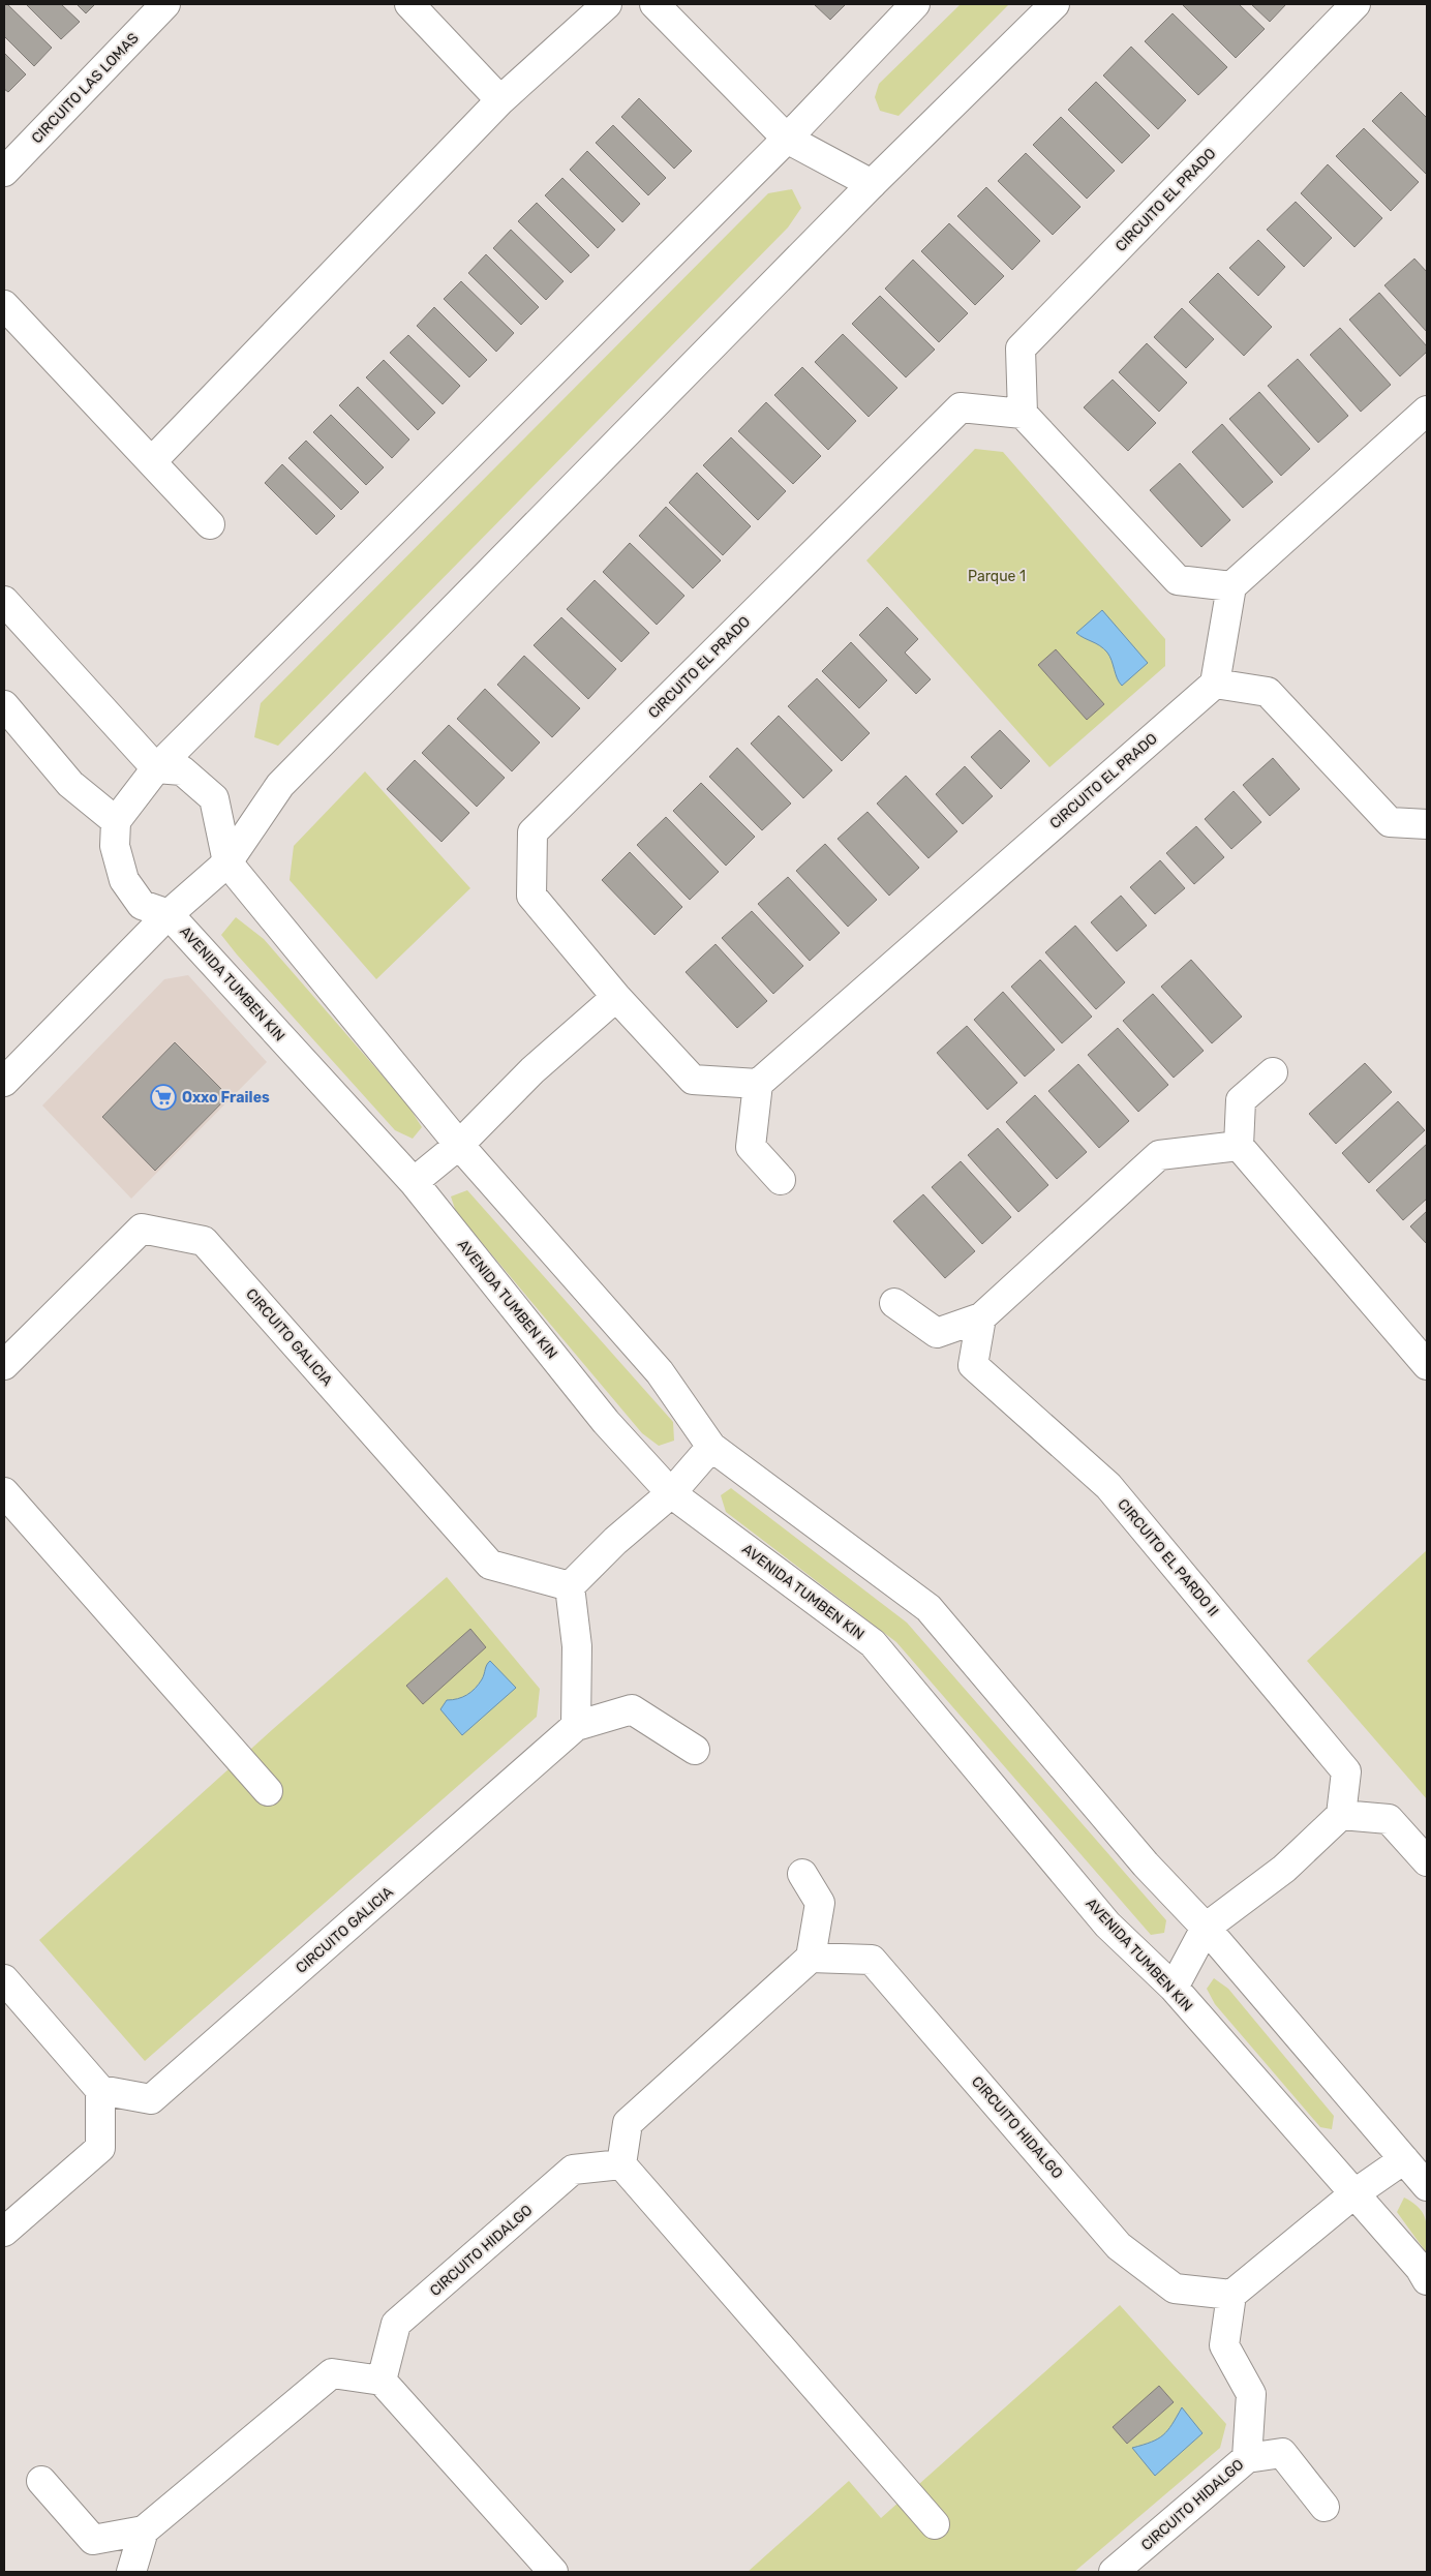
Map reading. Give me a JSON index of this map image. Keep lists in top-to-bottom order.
{
  "streets": {
    "street": [
      "CIRCUITO LAS LOMAS",
      "CIRCUITO EL PRADO",
      "AVENIDA TUMBEN KIN",
      "CIRCUITO GALICIA",
      "CIRCUITO EL PARDO II",
      "CIRCUITO HIDALGO"
    ]
  },
  "parks": ["Parque 1"],
  "places": {
    "supermarket": ["Oxxo Frailes"]
  }
}
